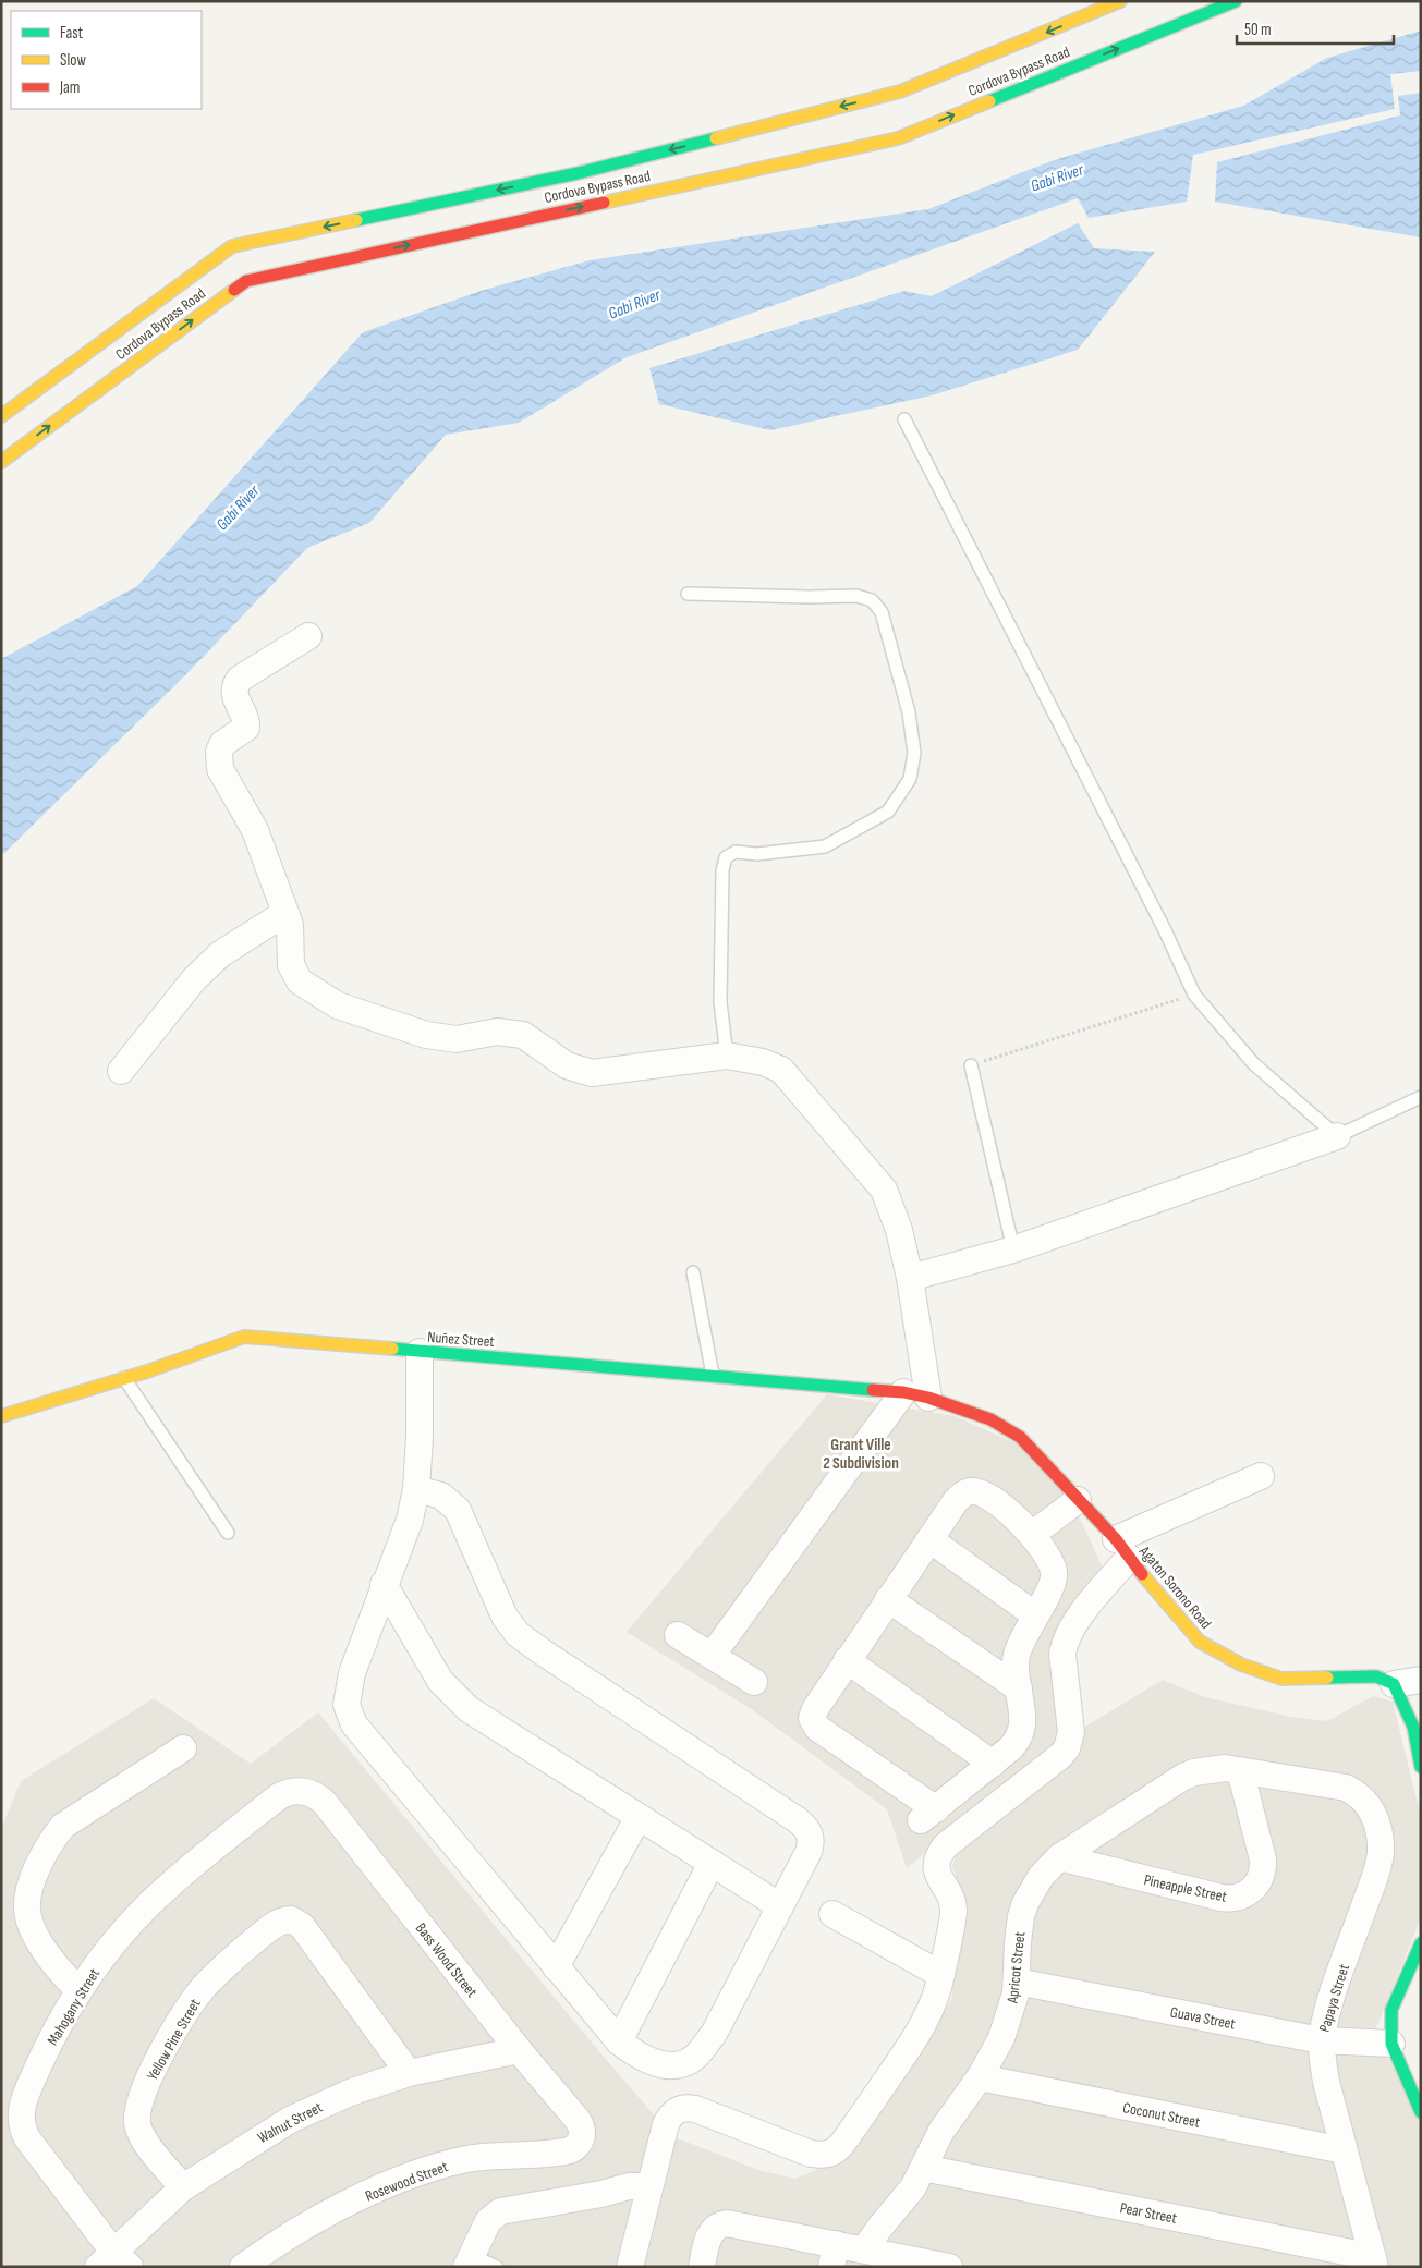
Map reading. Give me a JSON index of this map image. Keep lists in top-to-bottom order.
{
  "streets": {
    "main road": ["Cordova Bypass Road", "Nuñez Street", "Agaton Sorono Road"],
    "street": [
      "Pineapple Street",
      "Bass Wood Street",
      "Apricot Street",
      "Papaya Street",
      "Mahogany Street",
      "Guava Street",
      "Yellow Pine Street",
      "Coconut Street",
      "Walnut Street",
      "Rosewood Street",
      "Pear Street"
    ]
  },
  "crossings": [
    ["Nuñez Street", "Agaton Sorono Road"],
    ["Pineapple Street", "Apricot Street"],
    ["Bass Wood Street", "Mahogany Street"],
    ["Bass Wood Street", "Walnut Street"],
    ["Bass Wood Street", "Rosewood Street"],
    ["Apricot Street", "Papaya Street"],
    ["Apricot Street", "Guava Street"],
    ["Apricot Street", "Coconut Street"],
    ["Apricot Street", "Pear Street"],
    ["Papaya Street", "Guava Street"],
    ["Papaya Street", "Coconut Street"],
    ["Papaya Street", "Pear Street"],
    ["Mahogany Street", "Walnut Street"],
    ["Yellow Pine Street", "Walnut Street"]
  ],
  "districts": ["Grant Ville 2 Subdivision"],
  "water": ["Gabi River"],
  "legend": ["Fast", "Slow", "Jam"],
  "scale_bar": "50 m"
}
